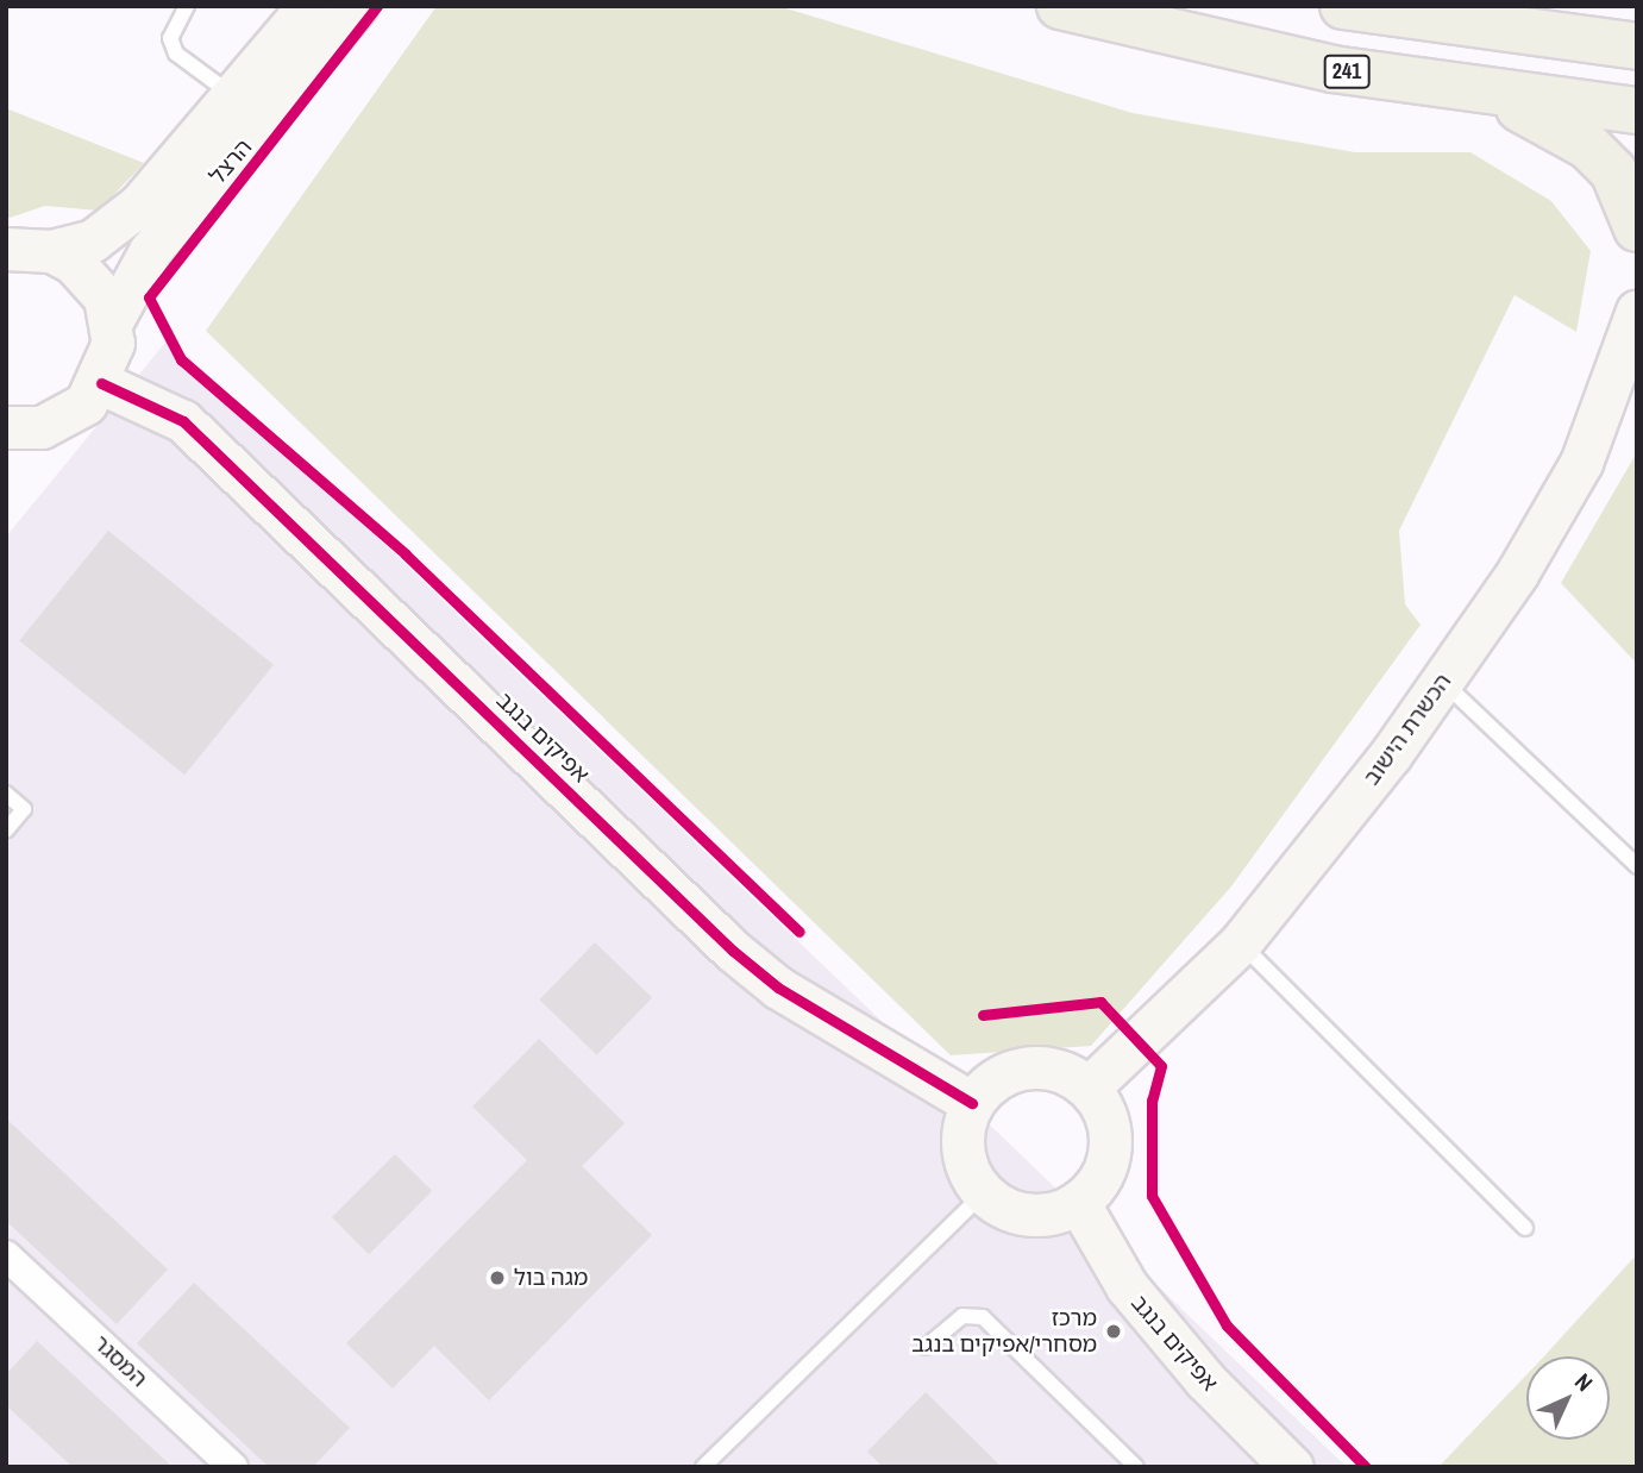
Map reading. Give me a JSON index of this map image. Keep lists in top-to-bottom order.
{
  "streets": {
    "main road": ["241"],
    "street": [
      "הרצל",
      "הכשרת הישוב",
      "אפיקים בנגב",
      "המסגר"
    ]
  },
  "crossings": [
    ["הרצל", "אפיקים בנגב"],
    ["הכשרת הישוב", "אפיקים בנגב"]
  ],
  "places": ["מגה בול", "מרכז מסחרי/אפיקים בנגב"],
  "north": "top right"
}
